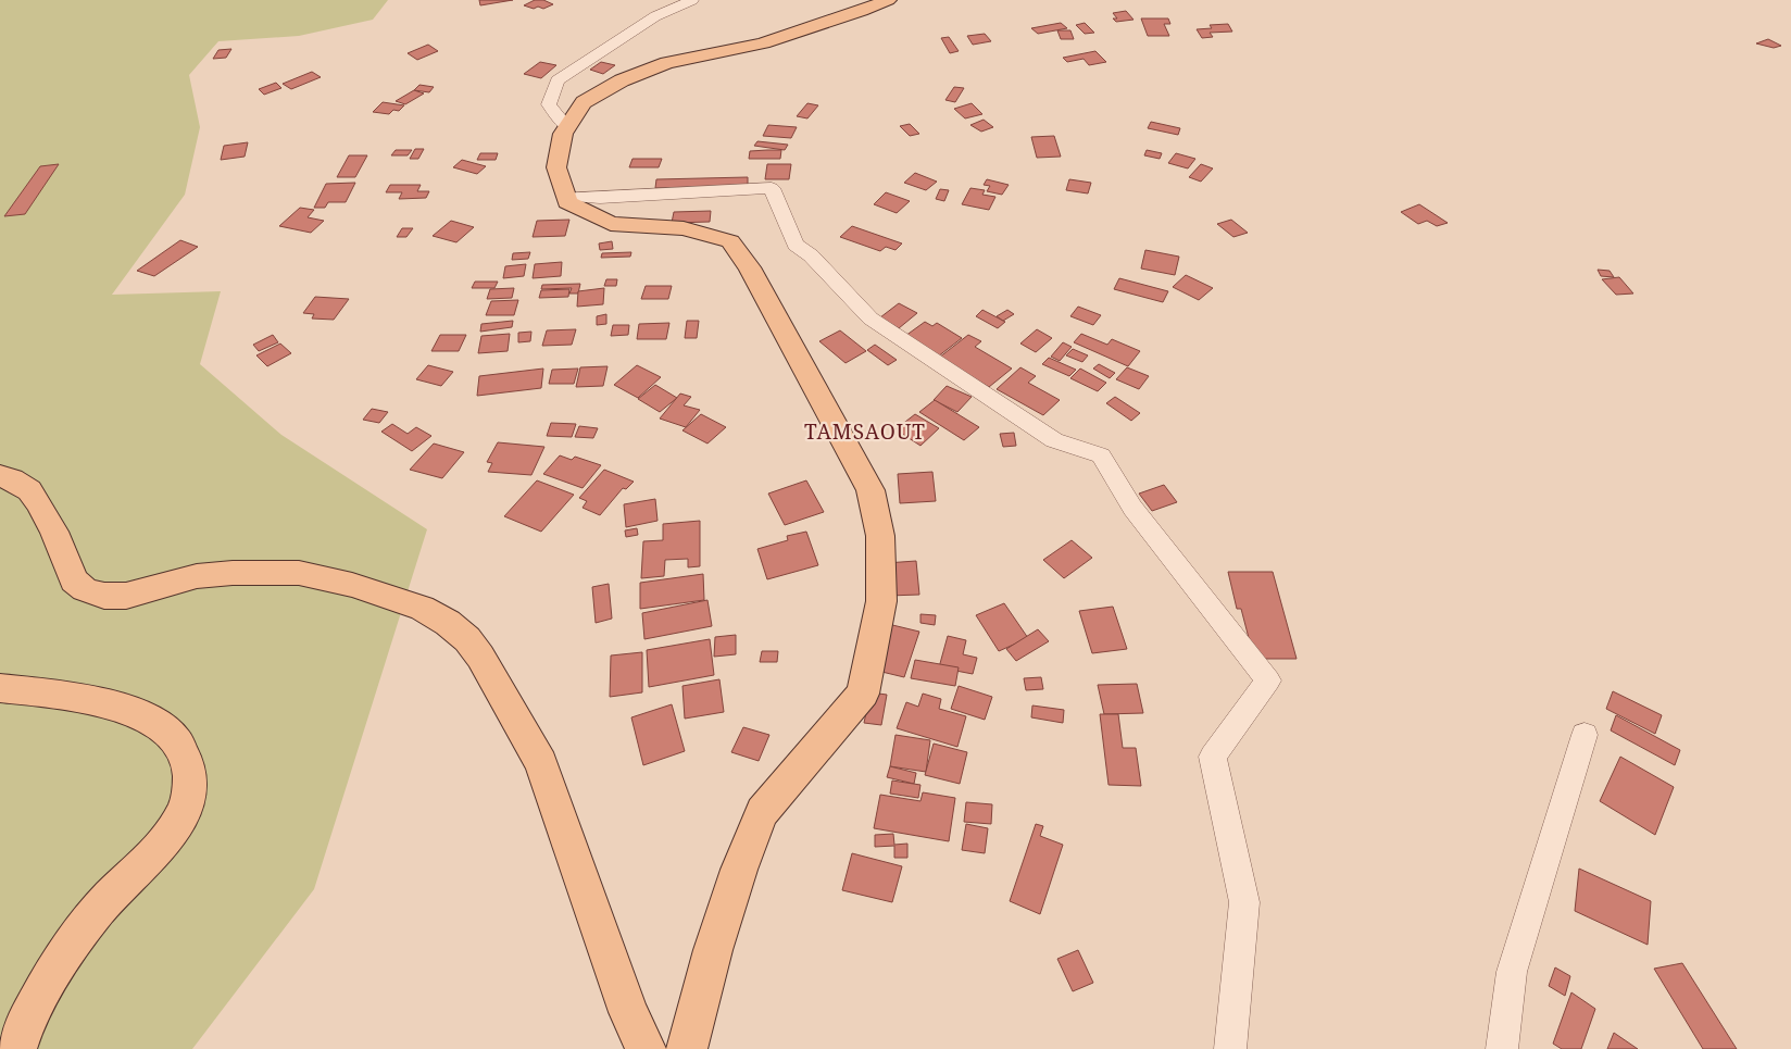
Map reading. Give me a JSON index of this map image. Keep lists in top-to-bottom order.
{
  "districts": ["TAMSAOUT"]
}
